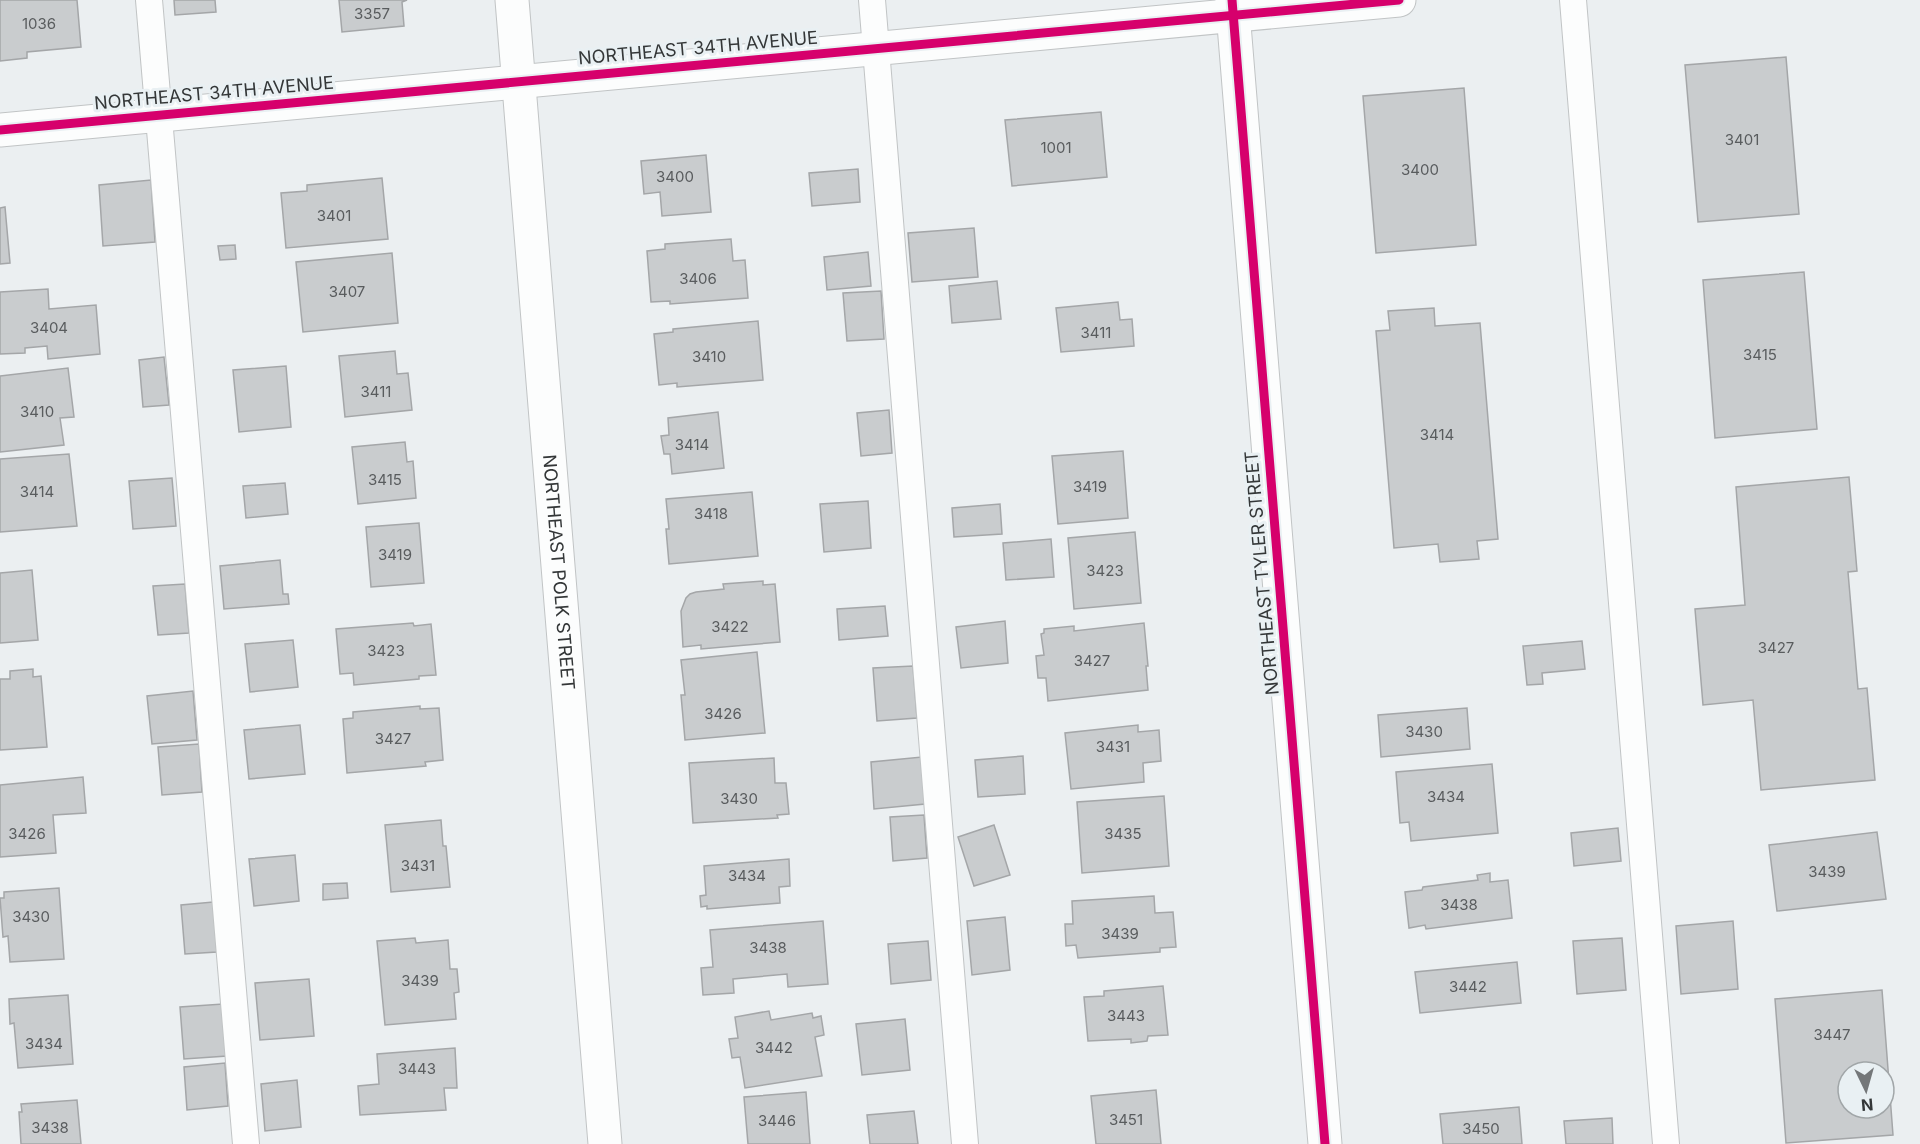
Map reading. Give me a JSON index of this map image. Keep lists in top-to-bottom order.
{
  "streets": {
    "street": ["NORTHEAST 34TH AVENUE", "NORTHEAST POLK STREET", "NORTHEAST TYLER STREET"]
  },
  "crossings": [
    ["NORTHEAST 34TH AVENUE", "NORTHEAST POLK STREET"],
    ["NORTHEAST 34TH AVENUE", "NORTHEAST TYLER STREET"]
  ],
  "house_numbers": [
    "3357",
    "1036",
    "3401",
    "1001",
    "3400",
    "3400",
    "3401",
    "3406",
    "3407",
    "3404",
    "3411",
    "3415",
    "3410",
    "3411",
    "3410",
    "3414",
    "3414",
    "3415",
    "3419",
    "3414",
    "3418",
    "3419",
    "3423",
    "3422",
    "3427",
    "3423",
    "3427",
    "3426",
    "3430",
    "3427",
    "3431",
    "3434",
    "3430",
    "3426",
    "3435",
    "3431",
    "3439",
    "3434",
    "3438",
    "3430",
    "3439",
    "3438",
    "3439",
    "3442",
    "3443",
    "3447",
    "3434",
    "3442",
    "3443",
    "3451",
    "3446",
    "3438",
    "3450"
  ],
  "north": "bottom"
}
